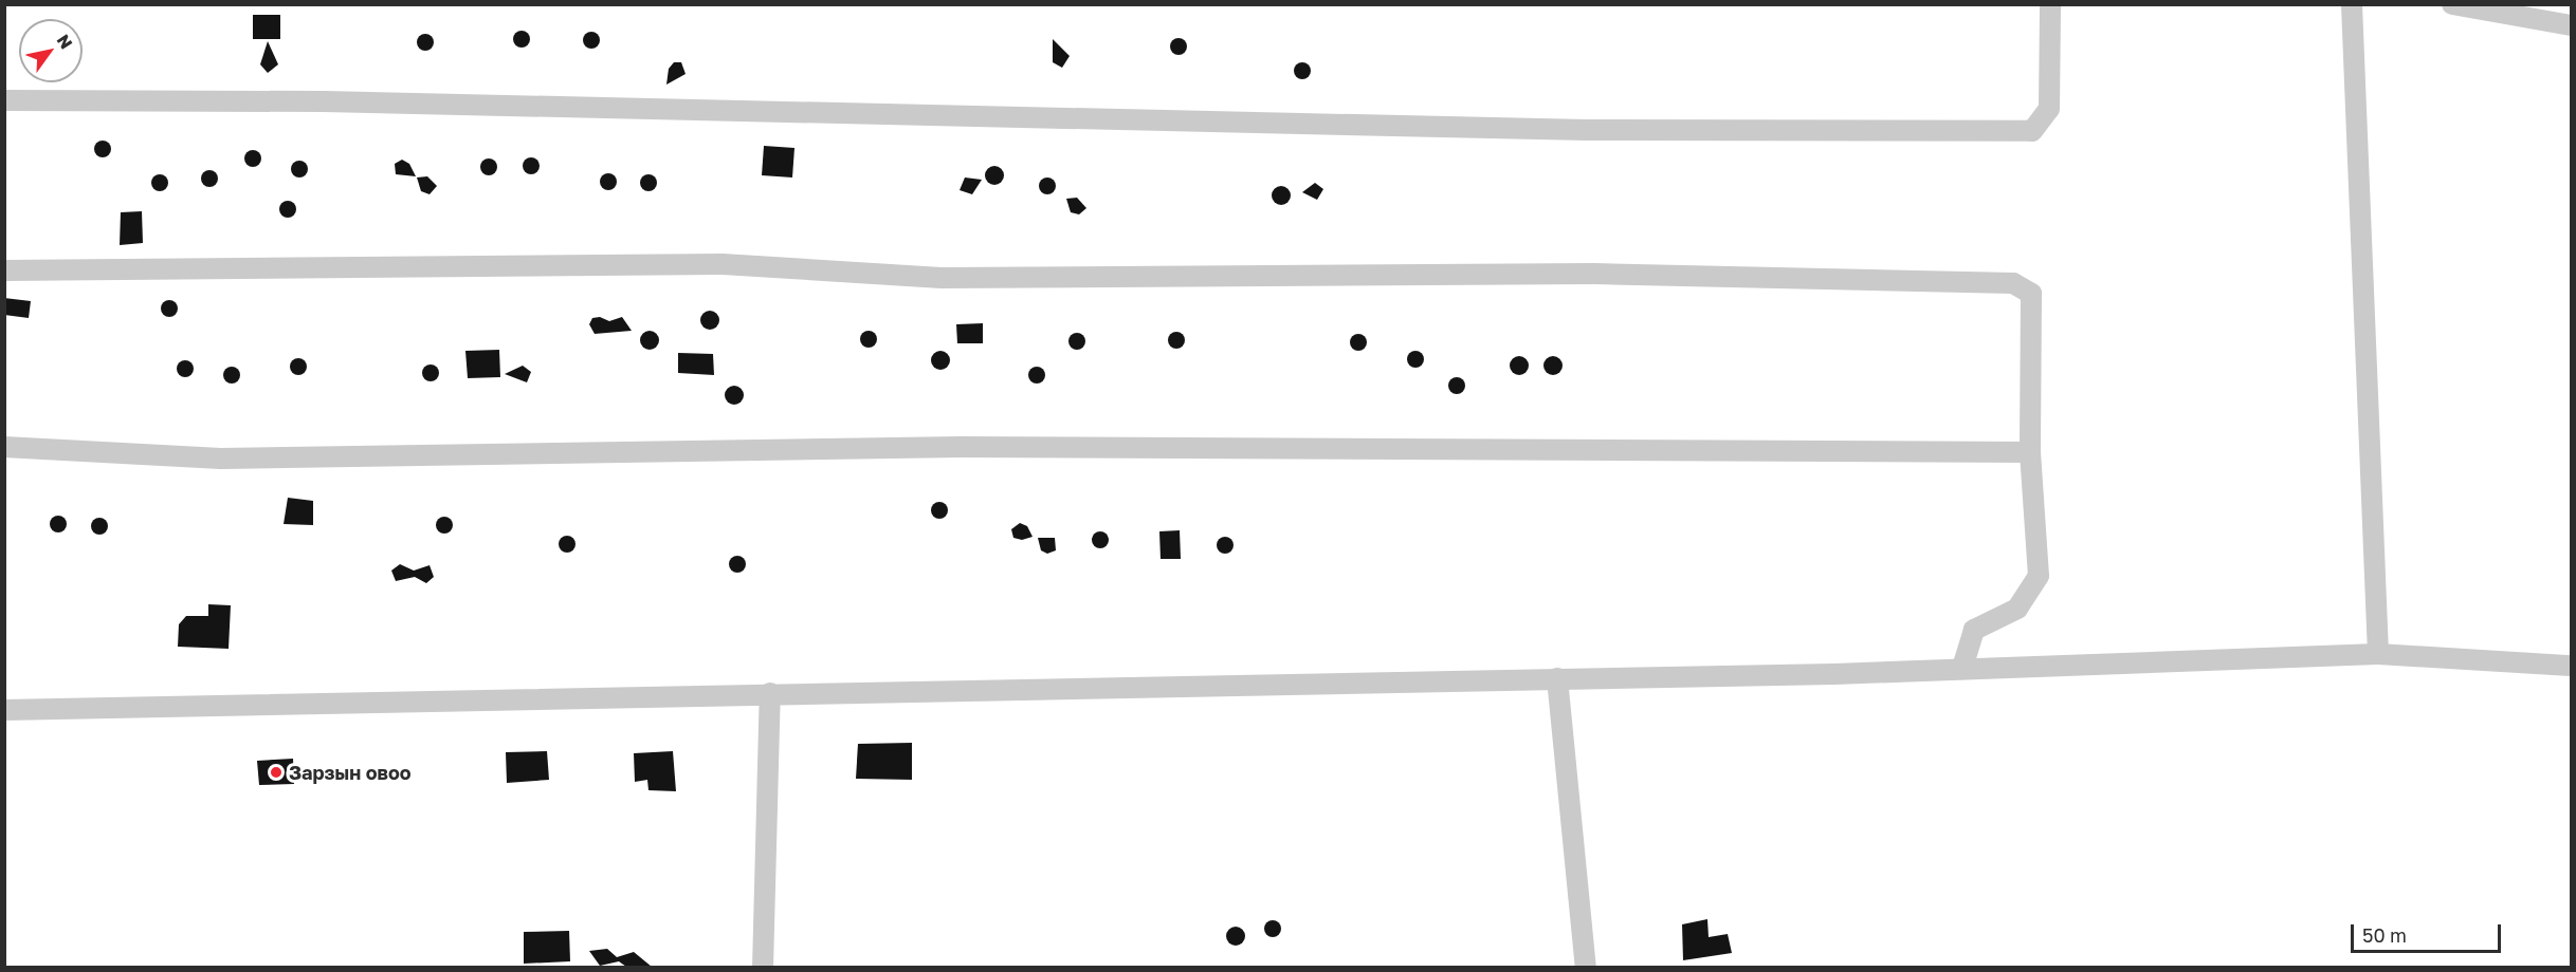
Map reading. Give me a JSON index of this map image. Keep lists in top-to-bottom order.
{
  "places": ["Зарзын овоо"],
  "scale_bar": "50 m",
  "north": "top right"
}
